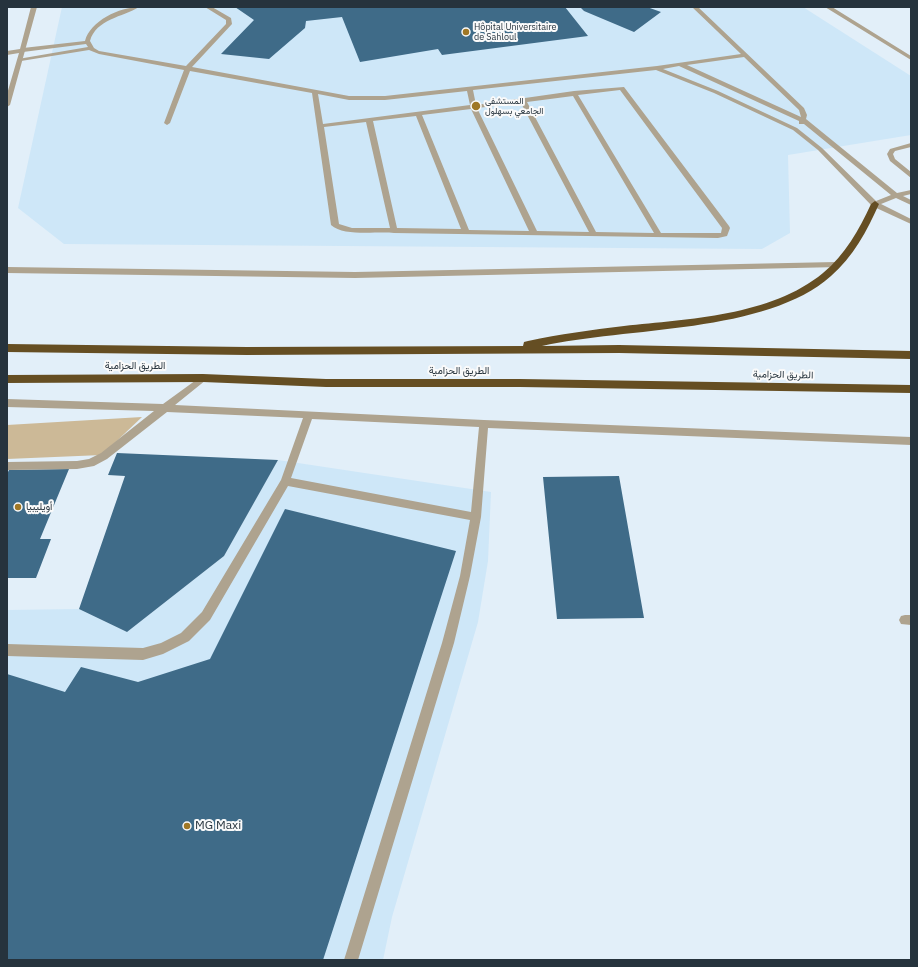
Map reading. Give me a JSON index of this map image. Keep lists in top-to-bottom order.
{
  "streets": {
    "highway": ["الطريق الحزامية"]
  },
  "places": [
    "Hôpital Universitaire de Sahloul",
    "المستشفى الجامعي بسهلول",
    "أويليبيا",
    "MG Maxi"
  ]
}
